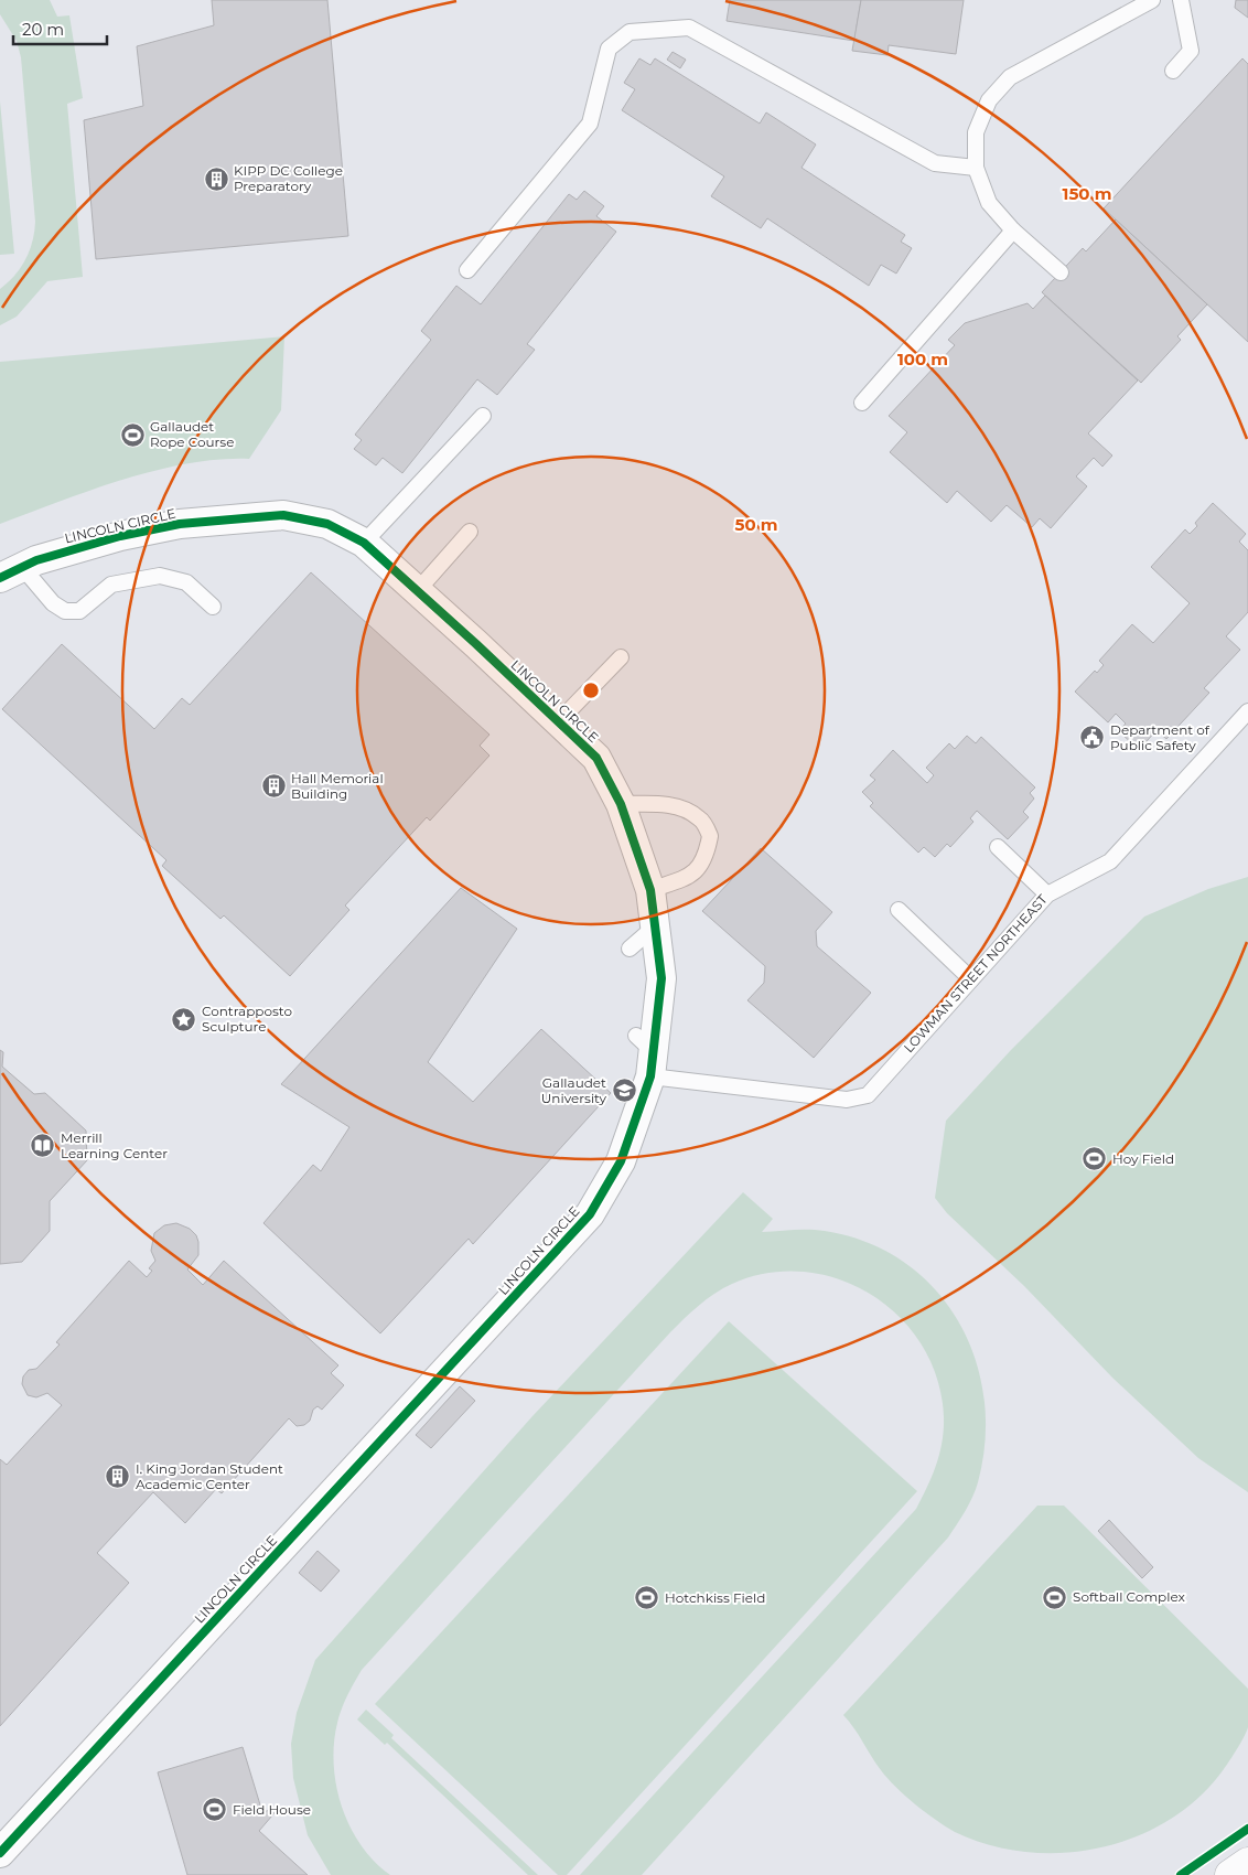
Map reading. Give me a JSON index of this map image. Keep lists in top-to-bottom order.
{
  "streets": {
    "street": ["LINCOLN CIRCLE"],
    "lane": ["LOWMAN STREET NORTHEAST"]
  },
  "crossings": [
    ["LINCOLN CIRCLE", "LOWMAN STREET NORTHEAST"]
  ],
  "places": {
    "building": ["KIPP DC College Preparatory", "Hall Memorial Building", "I. King Jordan Student Academic Center"],
    "sports": [
      "Gallaudet Rope Course",
      "Hoy Field",
      "Softball Complex",
      "Hotchkiss Field",
      "Field House"
    ],
    "public building": ["Department of Public Safety"],
    "place": ["Contrapposto Sculpture"],
    "school or university": ["Gallaudet University"],
    "library": ["Merrill Learning Center"]
  },
  "scale_bar": "20 m",
  "rings": ["150 m", "100 m", "50 m"]
}
